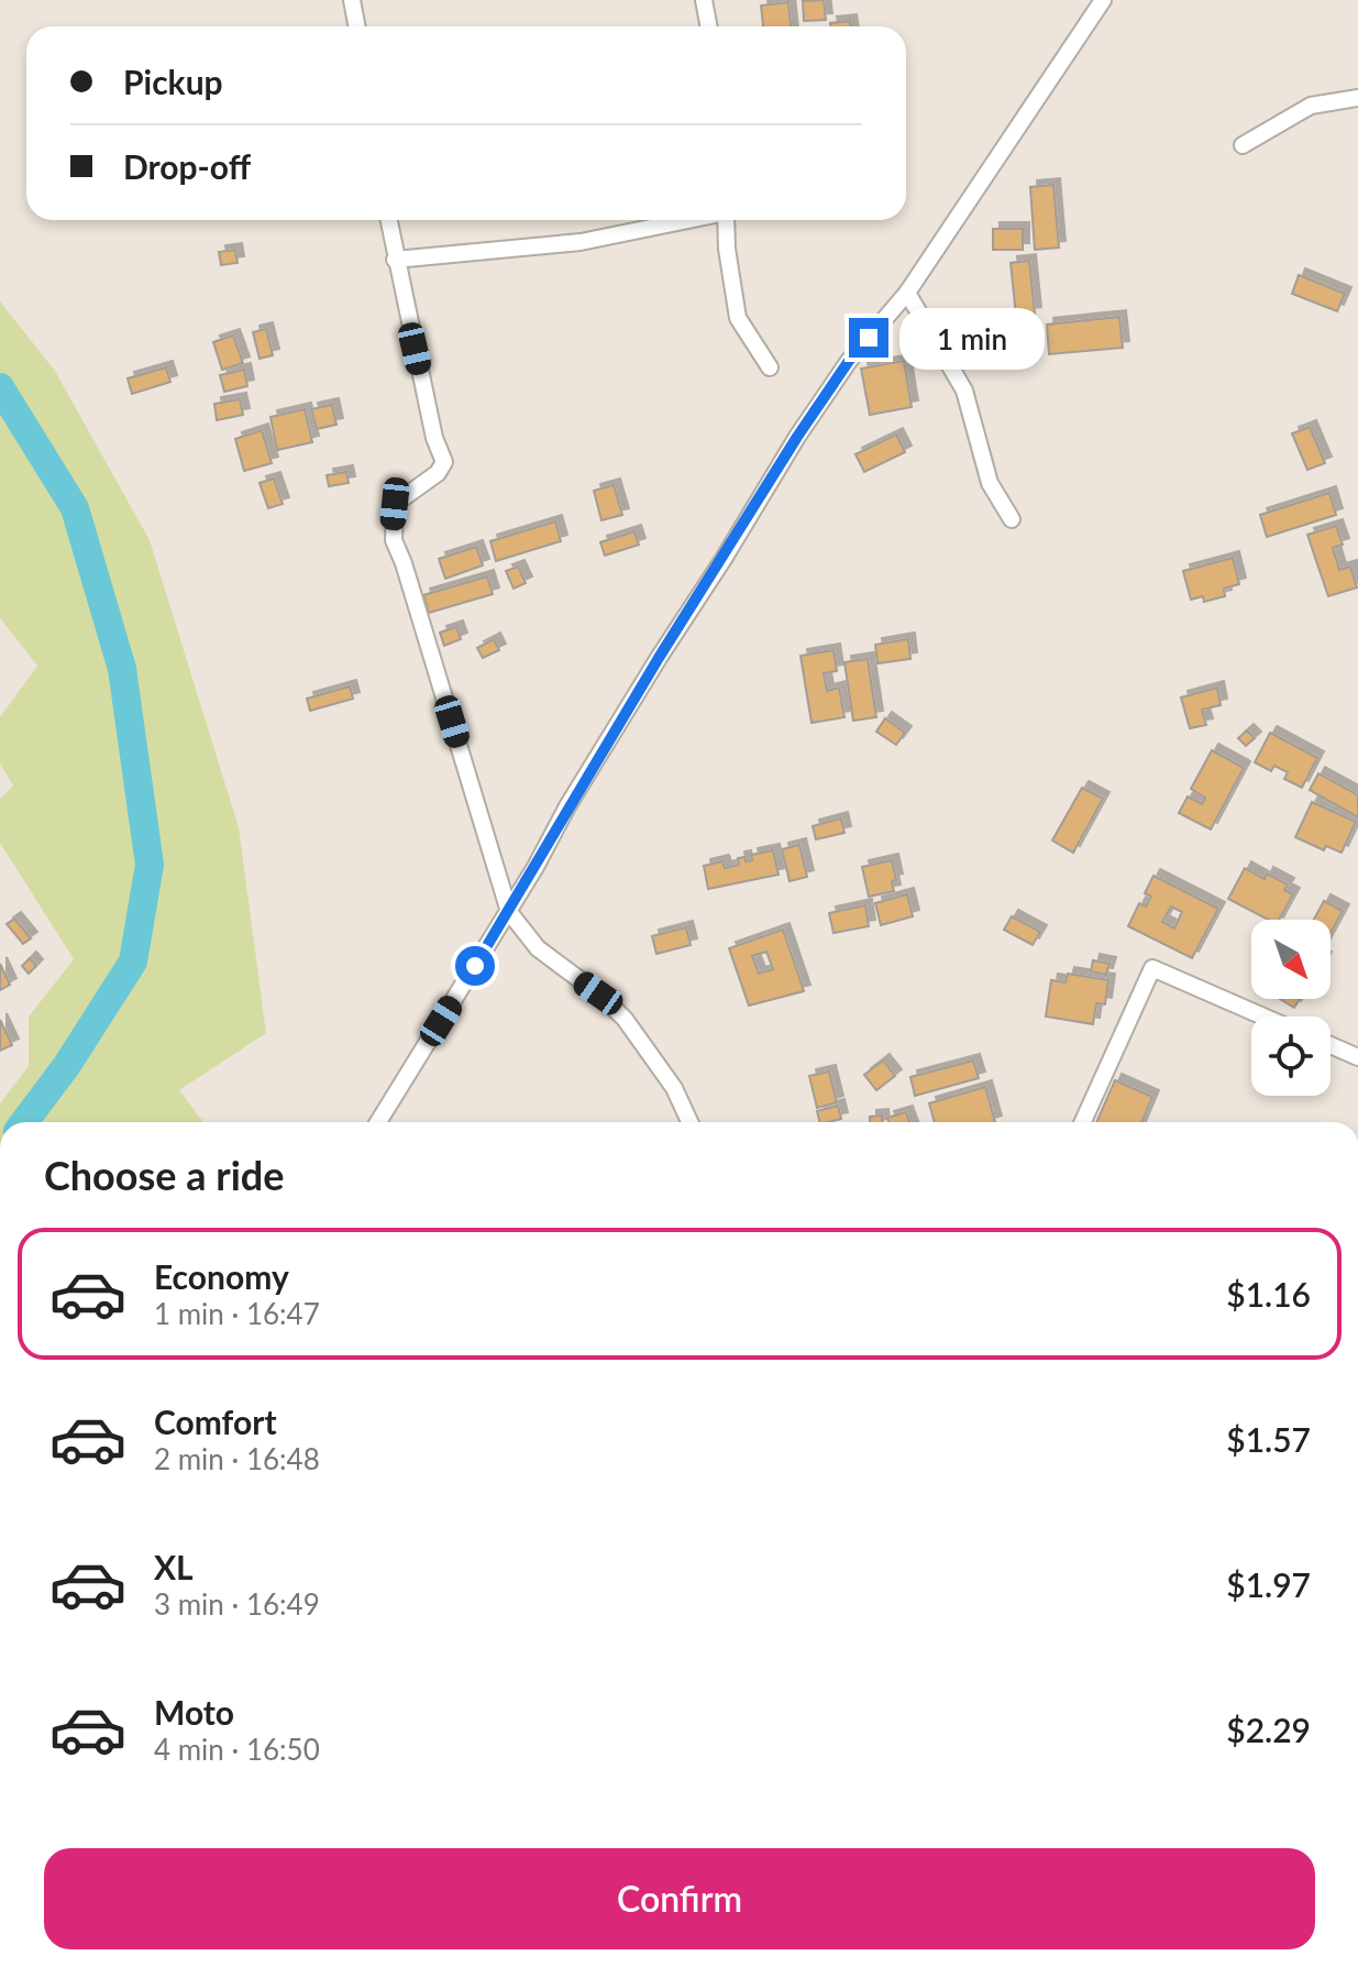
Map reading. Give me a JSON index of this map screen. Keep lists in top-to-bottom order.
{
  "north": "bottom right",
  "page": {
    "banner": ["Pickup", "Drop-off"],
    "bubble": "1 min",
    "heading": "Choose a ride",
    "list": [
      {
        "name": "Economy",
        "note": "1 min · 16:47",
        "value": "$1.16"
      },
      {
        "name": "Comfort",
        "note": "2 min · 16:48",
        "value": "$1.57"
      },
      {
        "name": "XL",
        "note": "3 min · 16:49",
        "value": "$1.97"
      },
      {
        "name": "Moto",
        "note": "4 min · 16:50",
        "value": "$2.29"
      }
    ],
    "buttons": "Confirm"
  }
}
